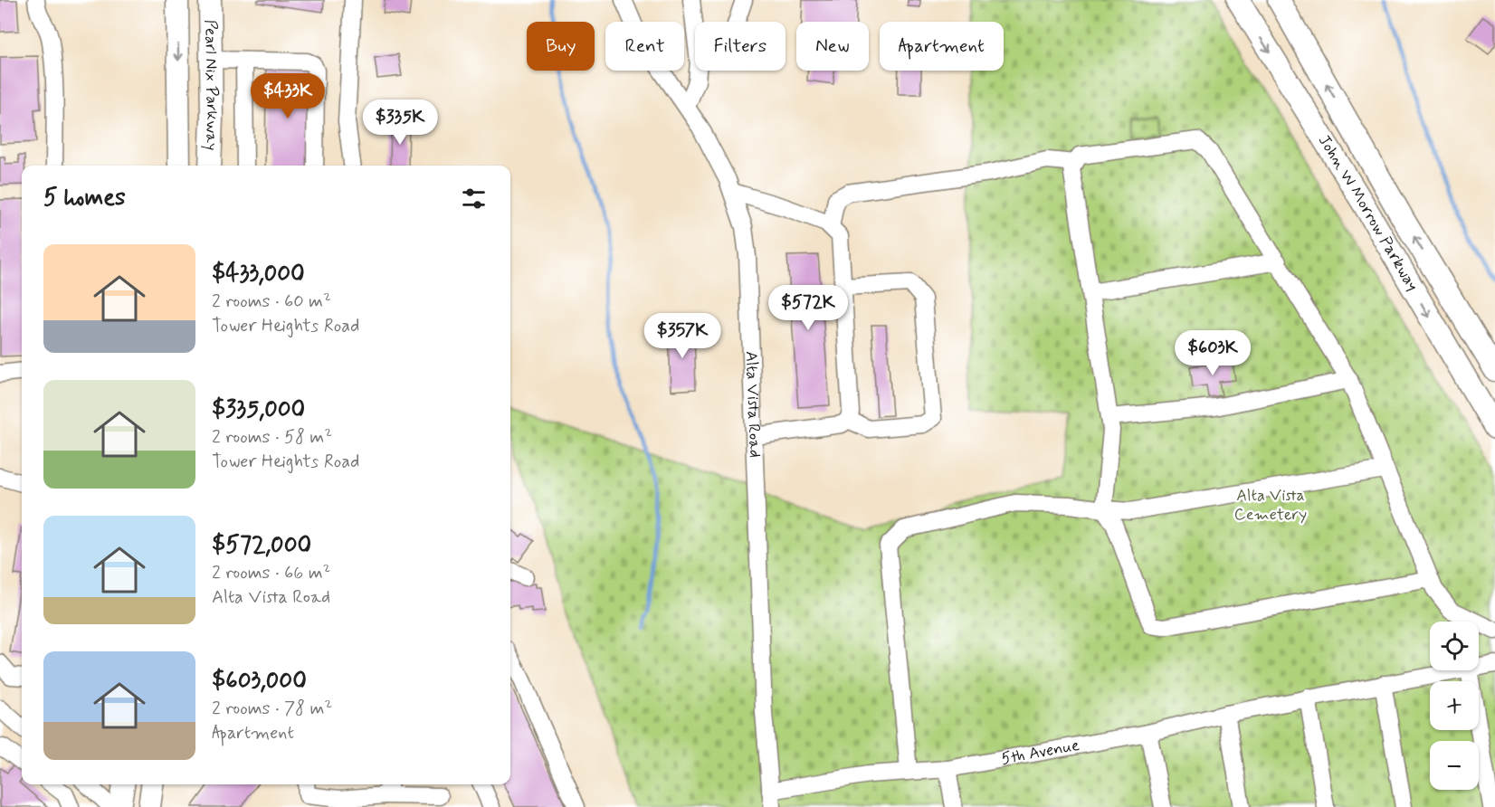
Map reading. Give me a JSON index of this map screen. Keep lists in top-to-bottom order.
{
  "streets": {
    "main road": ["Pearl Nix Parkway", "John W Morrow Parkway"],
    "street": ["Alta Vista Road", "5th Avenue"]
  },
  "crossings": [
    ["Alta Vista Road", "5th Avenue"]
  ],
  "parks": ["Alta Vista Cemetery"],
  "page": {
    "chip": [
      "Buy",
      "Rent",
      "Filters",
      "New",
      "Apartment"
    ],
    "price": [
      "$433K",
      "$335K",
      "$572K",
      "$357K",
      "$603K"
    ],
    "heading": "5 homes",
    "list": [
      {
        "name": "$433,000",
        "note": "2 rooms · 60 m² · Tower Heights Road"
      },
      {
        "name": "$335,000",
        "note": "2 rooms · 58 m² · Tower Heights Road"
      },
      {
        "name": "$572,000",
        "note": "2 rooms · 66 m² · Alta Vista Road"
      },
      {
        "name": "$603,000",
        "note": "2 rooms · 78 m² · Apartment"
      }
    ],
    "map_buttons": ["+", "−"]
  }
}
